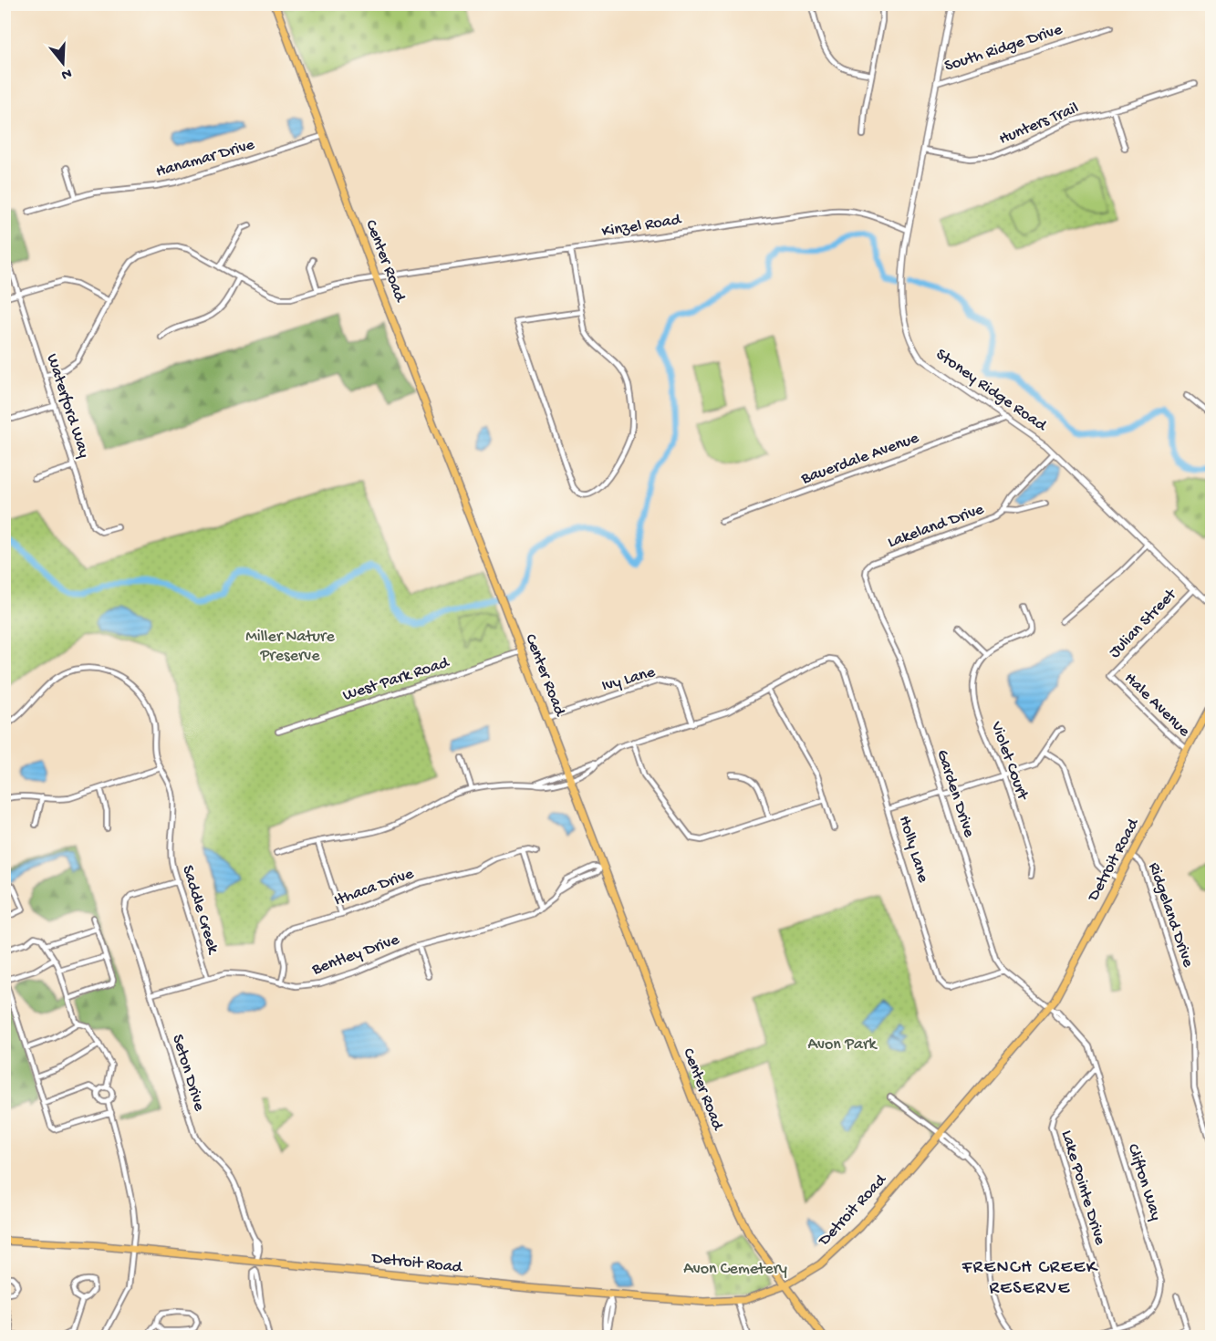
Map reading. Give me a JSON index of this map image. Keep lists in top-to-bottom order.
{
  "streets": {
    "main road": ["Center Road", "Detroit Road"],
    "street": [
      "South Ridge Drive",
      "Hunters Trail",
      "Hanamar Drive",
      "Kinzel Road",
      "Stoney Ridge Road",
      "Waterford Way",
      "Bauerdale Avenue",
      "Lakeland Drive",
      "Julian Street",
      "West Park Road",
      "Ivy Lane",
      "Hale Avenue",
      "Violet Court",
      "Garden Drive",
      "Holly Lane",
      "Ithaca Drive",
      "Saddle Creek",
      "Ridgeland Drive",
      "Bentley Drive",
      "Seton Drive",
      "Clifton Way",
      "Lake Pointe Drive"
    ]
  },
  "crossings": [
    ["South Ridge Drive", "Stoney Ridge Road"],
    ["Hunters Trail", "Stoney Ridge Road"],
    ["Hanamar Drive", "Center Road"],
    ["Kinzel Road", "Center Road"],
    ["Kinzel Road", "Stoney Ridge Road"],
    ["Kinzel Road", "Waterford Way"],
    ["Center Road", "West Park Road"],
    ["Center Road", "Ivy Lane"],
    ["Center Road", "Detroit Road"],
    ["Center Road", "Bentley Drive"],
    ["Stoney Ridge Road", "Bauerdale Avenue"],
    ["Stoney Ridge Road", "Lakeland Drive"],
    ["Stoney Ridge Road", "Julian Street"],
    ["Lakeland Drive", "Garden Drive"],
    ["Julian Street", "Hale Avenue"],
    ["Hale Avenue", "Detroit Road"],
    ["Garden Drive", "Holly Lane"],
    ["Garden Drive", "Detroit Road"],
    ["Garden Drive", "Clifton Way"],
    ["Detroit Road", "Ridgeland Drive"],
    ["Detroit Road", "Seton Drive"],
    ["Detroit Road", "Clifton Way"],
    ["Ithaca Drive", "Bentley Drive"],
    ["Saddle Creek", "Bentley Drive"],
    ["Saddle Creek", "Seton Drive"],
    ["Bentley Drive", "Seton Drive"],
    ["Clifton Way", "Lake Pointe Drive"]
  ],
  "districts": ["FRENCH CREEK RESERVE"],
  "parks": ["Miller Nature Preserve", "Avon Park", "Avon Cemetery"],
  "north": "bottom"
}
